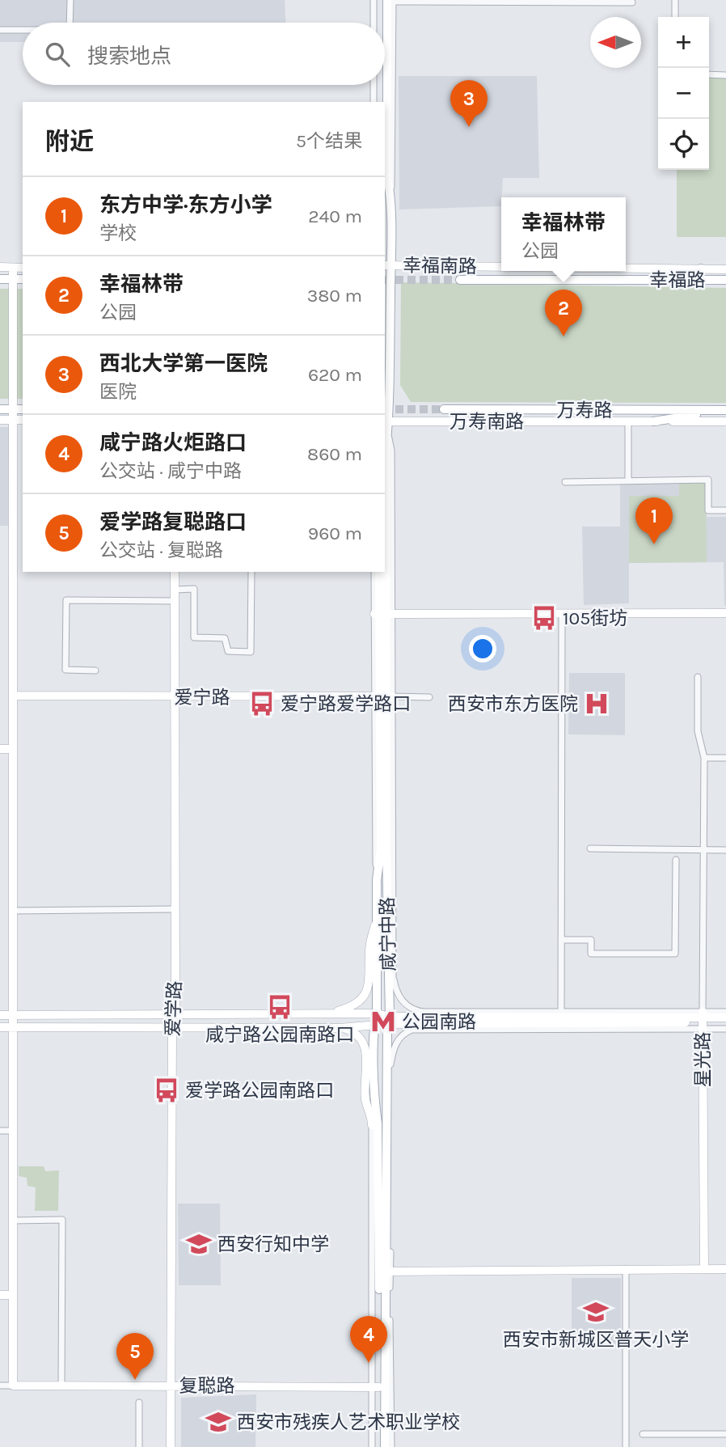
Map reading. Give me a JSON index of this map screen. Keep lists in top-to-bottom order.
{
  "streets": {
    "main road": ["幸福路", "万寿路", "咸宁中路"],
    "street": [
      "幸福南路",
      "万寿南路",
      "爱宁路",
      "爱学路",
      "星光路",
      "复聪路"
    ]
  },
  "crossings": [
    ["幸福南路", "咸宁中路"],
    ["万寿南路", "咸宁中路"],
    ["爱宁路", "咸宁中路"],
    ["爱宁路", "爱学路"],
    ["咸宁中路", "复聪路"],
    ["爱学路", "复聪路"]
  ],
  "places": {
    "bus stop": [
      "105街坊",
      "爱宁路爱学路口",
      "咸宁路公园南路口",
      "爱学路公园南路口"
    ],
    "hospital": ["西安市东方医院"],
    "metro station": ["公园南路"],
    "school or university": ["西安行知中学", "西安市新城区普天小学", "西安市残疾人艺术职业学校"]
  },
  "north": "left",
  "page": {
    "map_buttons": ["+", "−"],
    "search": "搜索地点",
    "pins": [
      "3",
      "2",
      "1",
      "4",
      "5"
    ],
    "heading": ["附近", "5个结果"],
    "list": [
      {
        "mark": "1",
        "name": "东方中学·东方小学",
        "note": "学校",
        "value": "240 m"
      },
      {
        "mark": "2",
        "name": "幸福林带",
        "note": "公园",
        "value": "380 m"
      },
      {
        "mark": "3",
        "name": "西北大学第一医院",
        "note": "医院",
        "value": "620 m"
      },
      {
        "mark": "4",
        "name": "咸宁路火炬路口",
        "note": "公交站 · 咸宁中路",
        "value": "860 m"
      },
      {
        "mark": "5",
        "name": "爱学路复聪路口",
        "note": "公交站 · 复聪路",
        "value": "960 m"
      }
    ],
    "popup": ["幸福林带", "公园"]
  }
}
